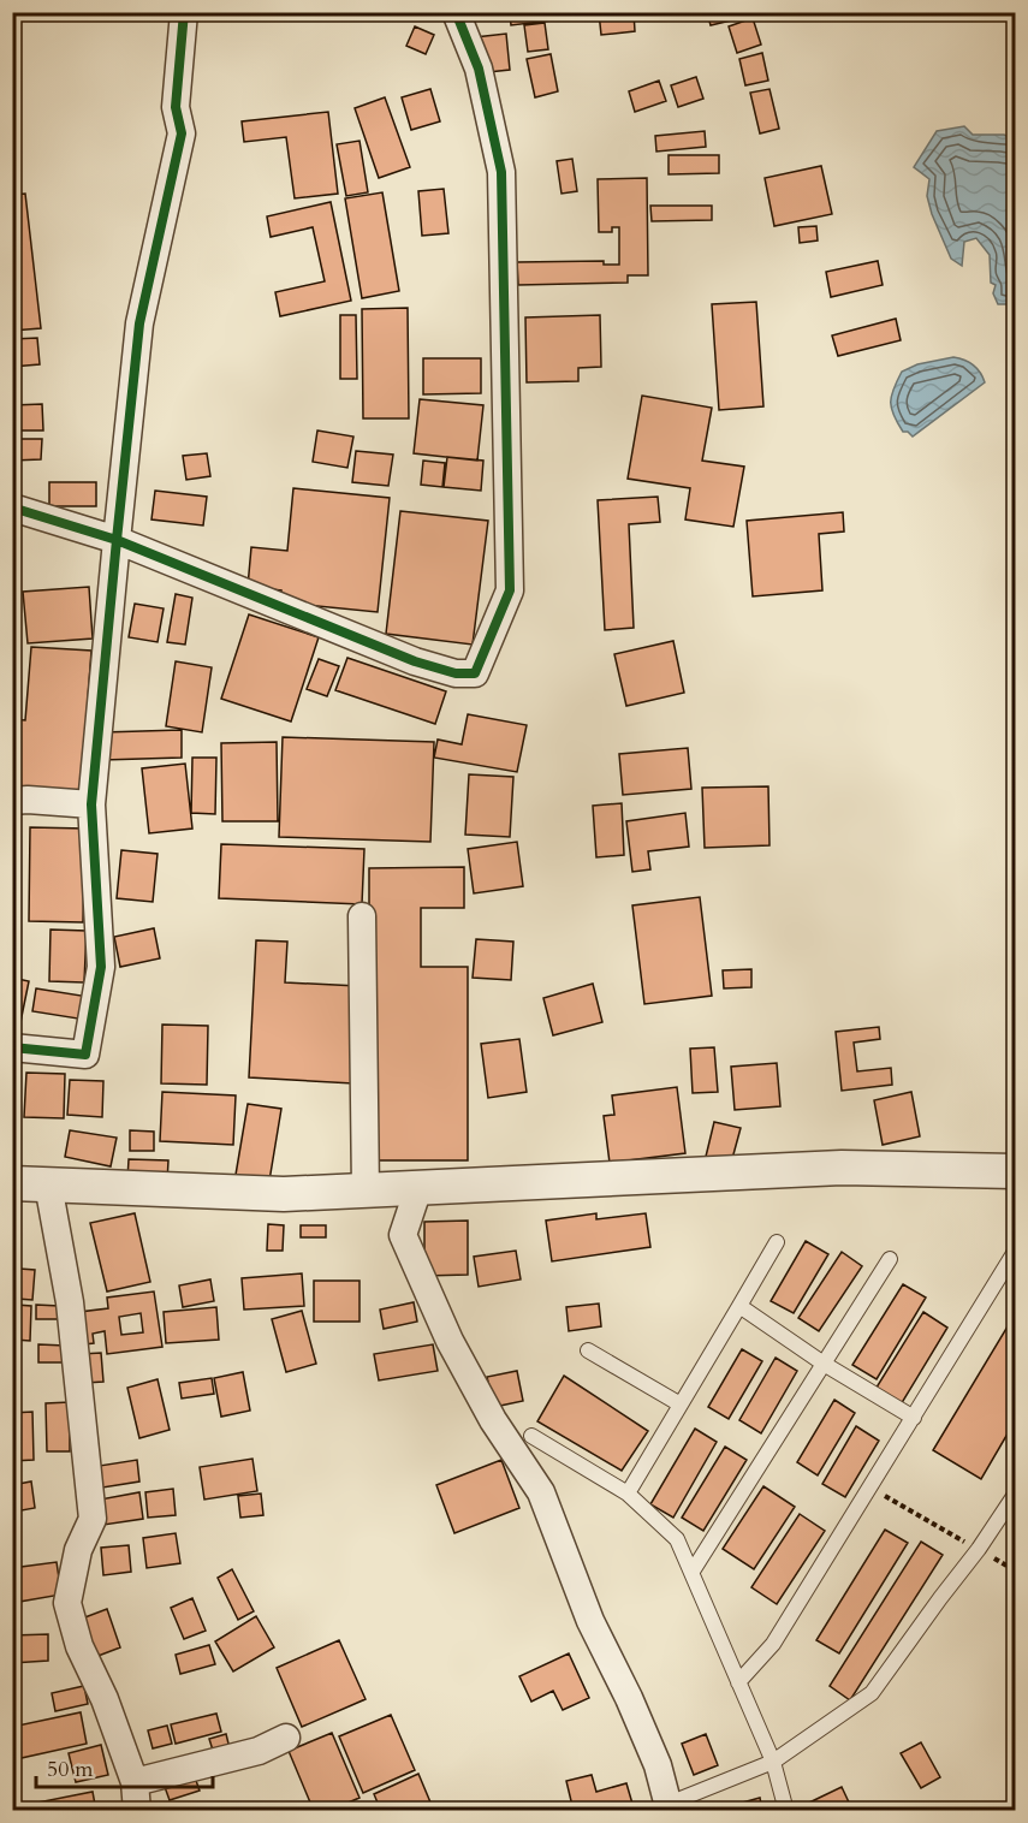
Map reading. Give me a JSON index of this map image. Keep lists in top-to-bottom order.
{
  "scale_bar": "50 m"
}
